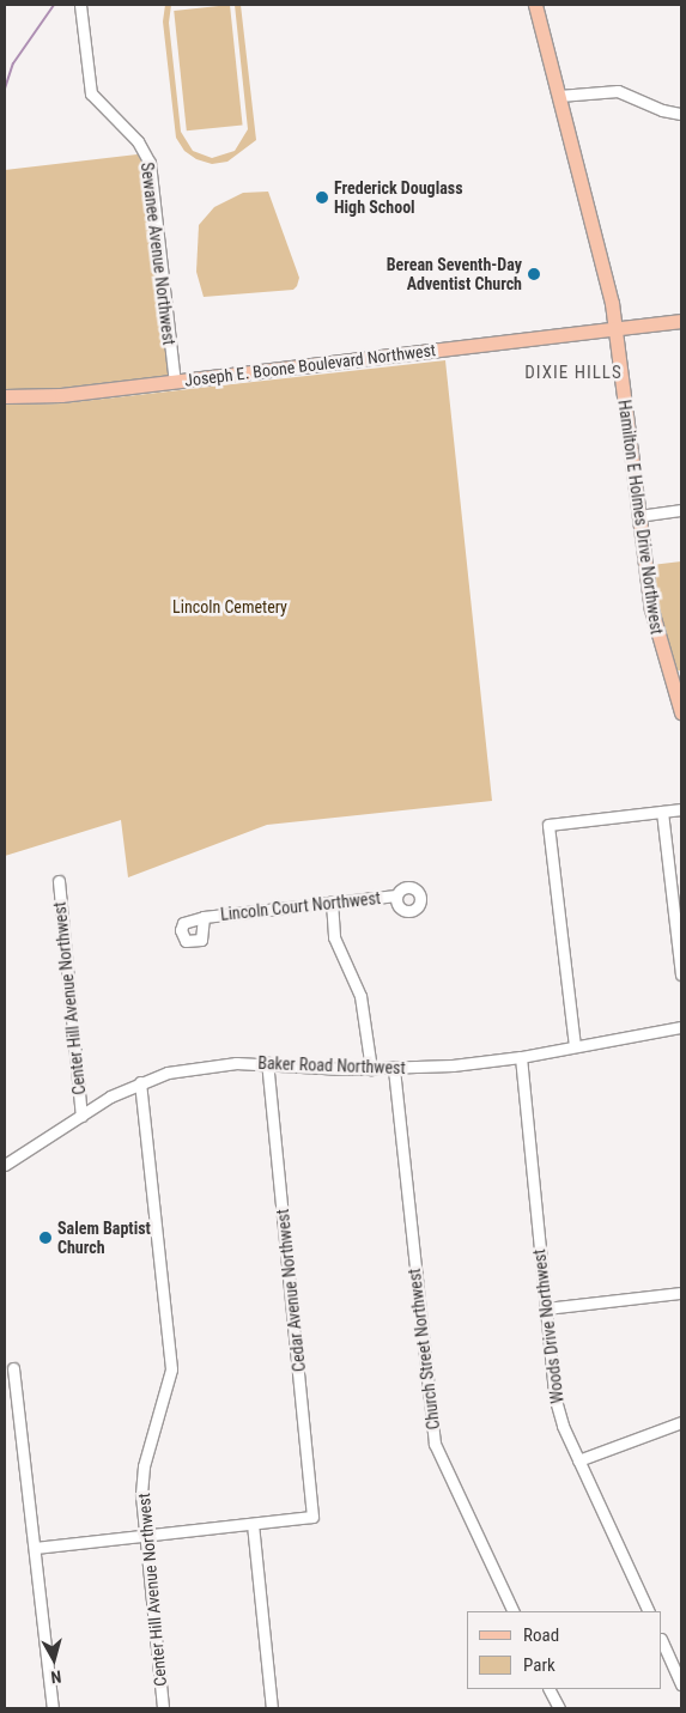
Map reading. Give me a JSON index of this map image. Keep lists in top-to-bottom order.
{
  "streets": {
    "main road": ["Joseph E. Boone Boulevard Northwest", "Hamilton E Holmes Drive Northwest"],
    "street": [
      "Sewanee Avenue Northwest",
      "Lincoln Court Northwest",
      "Center Hill Avenue Northwest",
      "Baker Road Northwest",
      "Cedar Avenue Northwest",
      "Woods Drive Northwest",
      "Church Street Northwest"
    ]
  },
  "crossings": [
    ["Sewanee Avenue Northwest", "Joseph E. Boone Boulevard Northwest"],
    ["Joseph E. Boone Boulevard Northwest", "Hamilton E Holmes Drive Northwest"],
    ["Center Hill Avenue Northwest", "Baker Road Northwest"],
    ["Baker Road Northwest", "Cedar Avenue Northwest"],
    ["Baker Road Northwest", "Woods Drive Northwest"],
    ["Baker Road Northwest", "Church Street Northwest"]
  ],
  "districts": ["DIXIE HILLS"],
  "parks": ["Lincoln Cemetery"],
  "places": ["Frederick Douglass High School", "Berean Seventh-Day Adventist Church", "Salem Baptist Church"],
  "legend": ["Road", "Park"],
  "north": "bottom"
}
